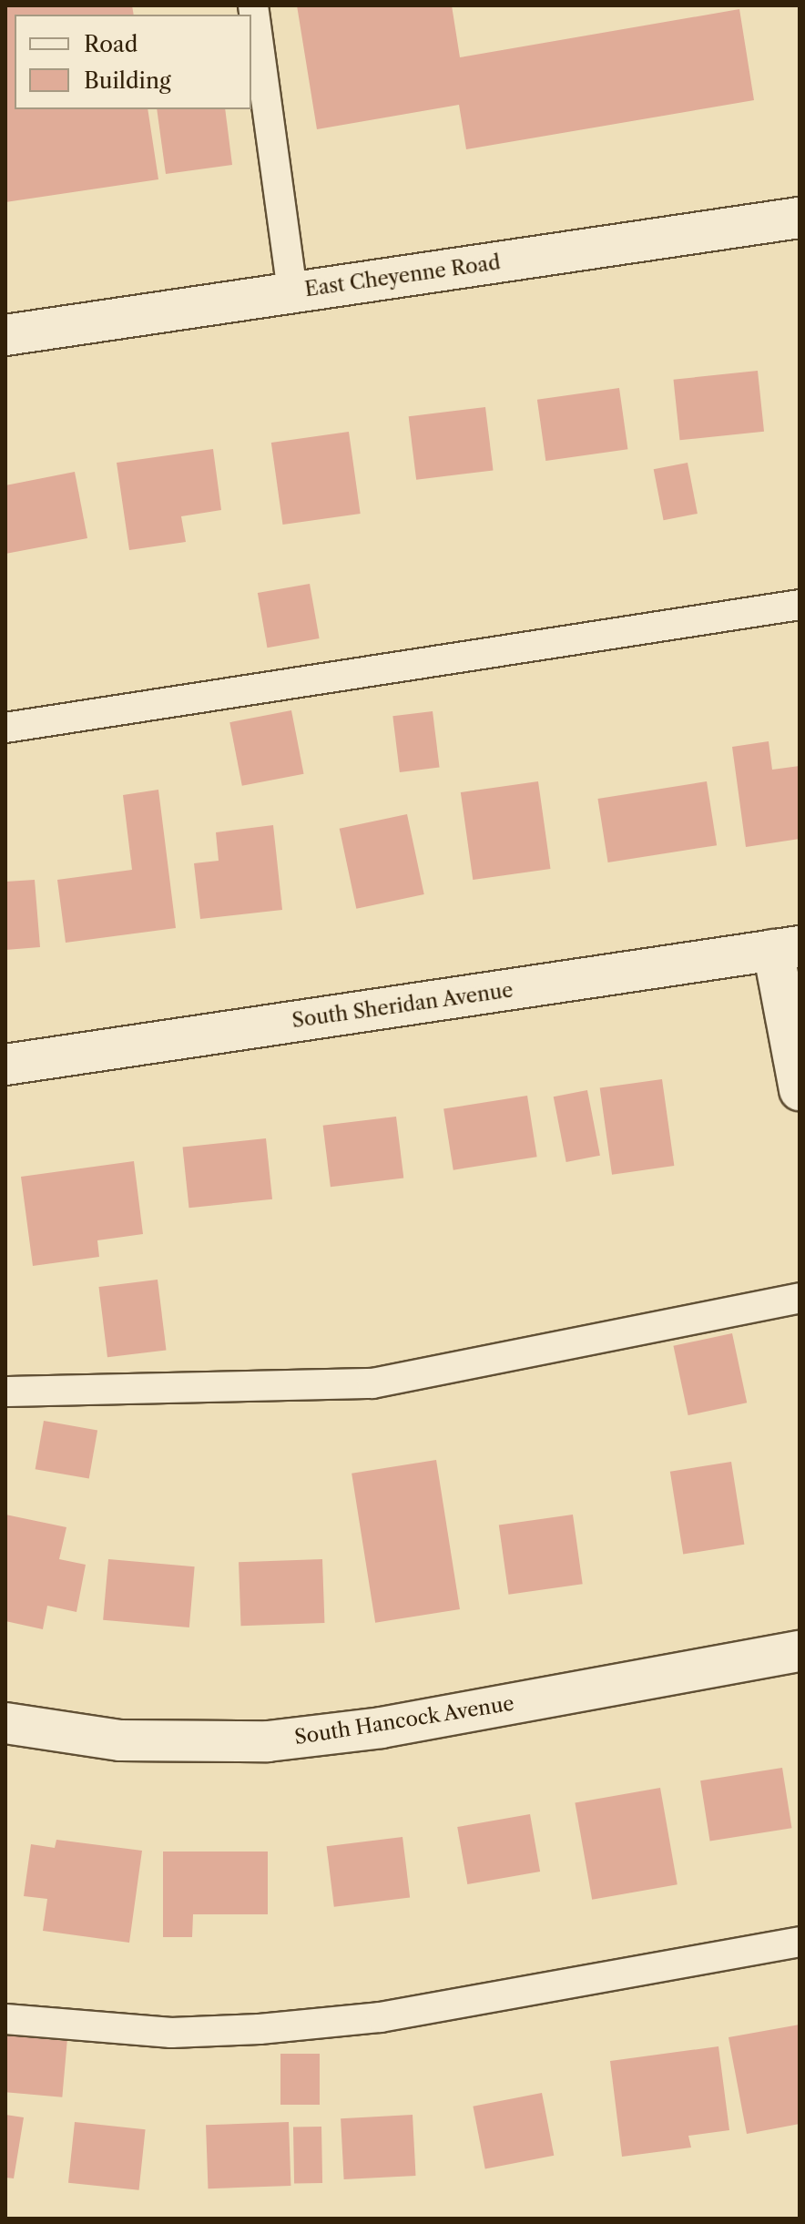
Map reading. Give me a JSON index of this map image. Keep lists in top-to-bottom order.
{
  "streets": {
    "street": ["East Cheyenne Road", "South Sheridan Avenue", "South Hancock Avenue"]
  },
  "legend": ["Road", "Building"]
}
